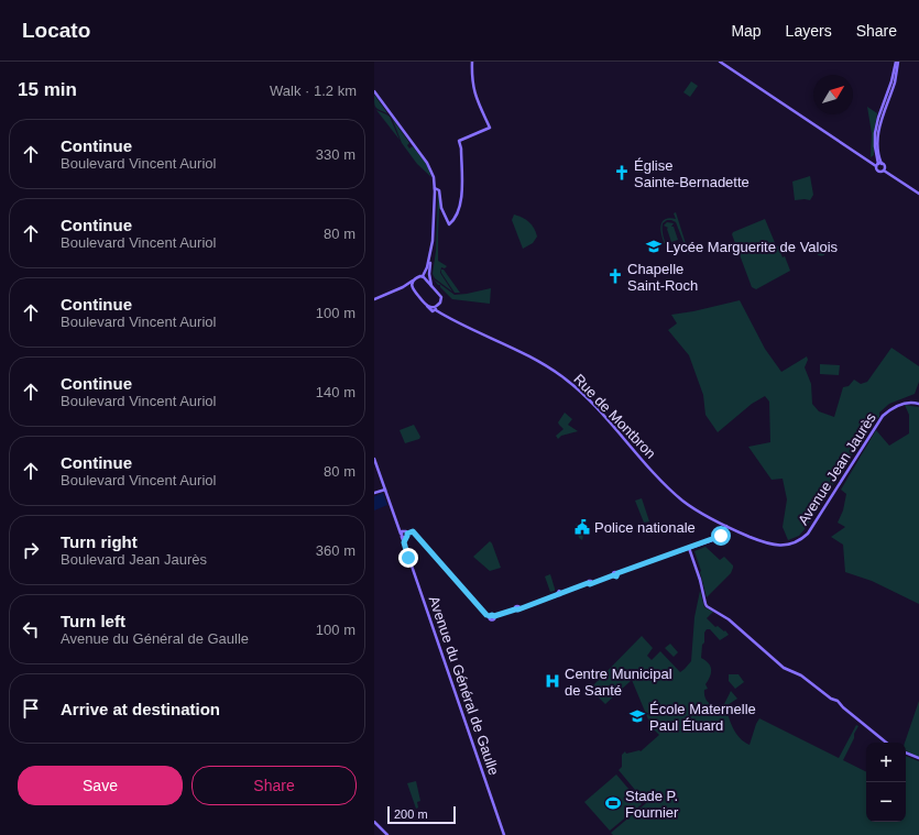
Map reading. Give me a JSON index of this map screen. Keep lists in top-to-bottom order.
{
  "streets": {
    "main road": ["Rue de Montbron", "Avenue Jean Jaurès", "Avenue du Général de Gaulle"]
  },
  "crossings": [
    ["Rue de Montbron", "Avenue Jean Jaurès"]
  ],
  "places": {
    "church": ["Église Sainte-Bernadette", "Chapelle Saint-Roch"],
    "school or university": ["Lycée Marguerite de Valois", "École Maternelle Paul Éluard"],
    "public building": ["Police nationale"],
    "hospital": ["Centre Municipal de Santé"],
    "sports": ["Stade P. Fournier"]
  },
  "scale_bar": "200 m",
  "north": "top right",
  "page": {
    "header": "Locato",
    "nav": ["Map", "Layers", "Share"],
    "heading": ["15 min", "Walk · 1.2 km"],
    "list": [
      ["Continue", "Boulevard Vincent Auriol", "330 m"],
      ["Continue", "Boulevard Vincent Auriol", "80 m"],
      ["Continue", "Boulevard Vincent Auriol", "100 m"],
      ["Continue", "Boulevard Vincent Auriol", "140 m"],
      ["Continue", "Boulevard Vincent Auriol", "80 m"],
      ["Turn right", "Boulevard Jean Jaurès", "360 m"],
      ["Turn left", "Avenue du Général de Gaulle", "100 m"],
      "Arrive at destination"
    ],
    "map_buttons": ["+", "−"],
    "buttons": ["Save", "Share"],
    "scale": "200 m"
  }
}
